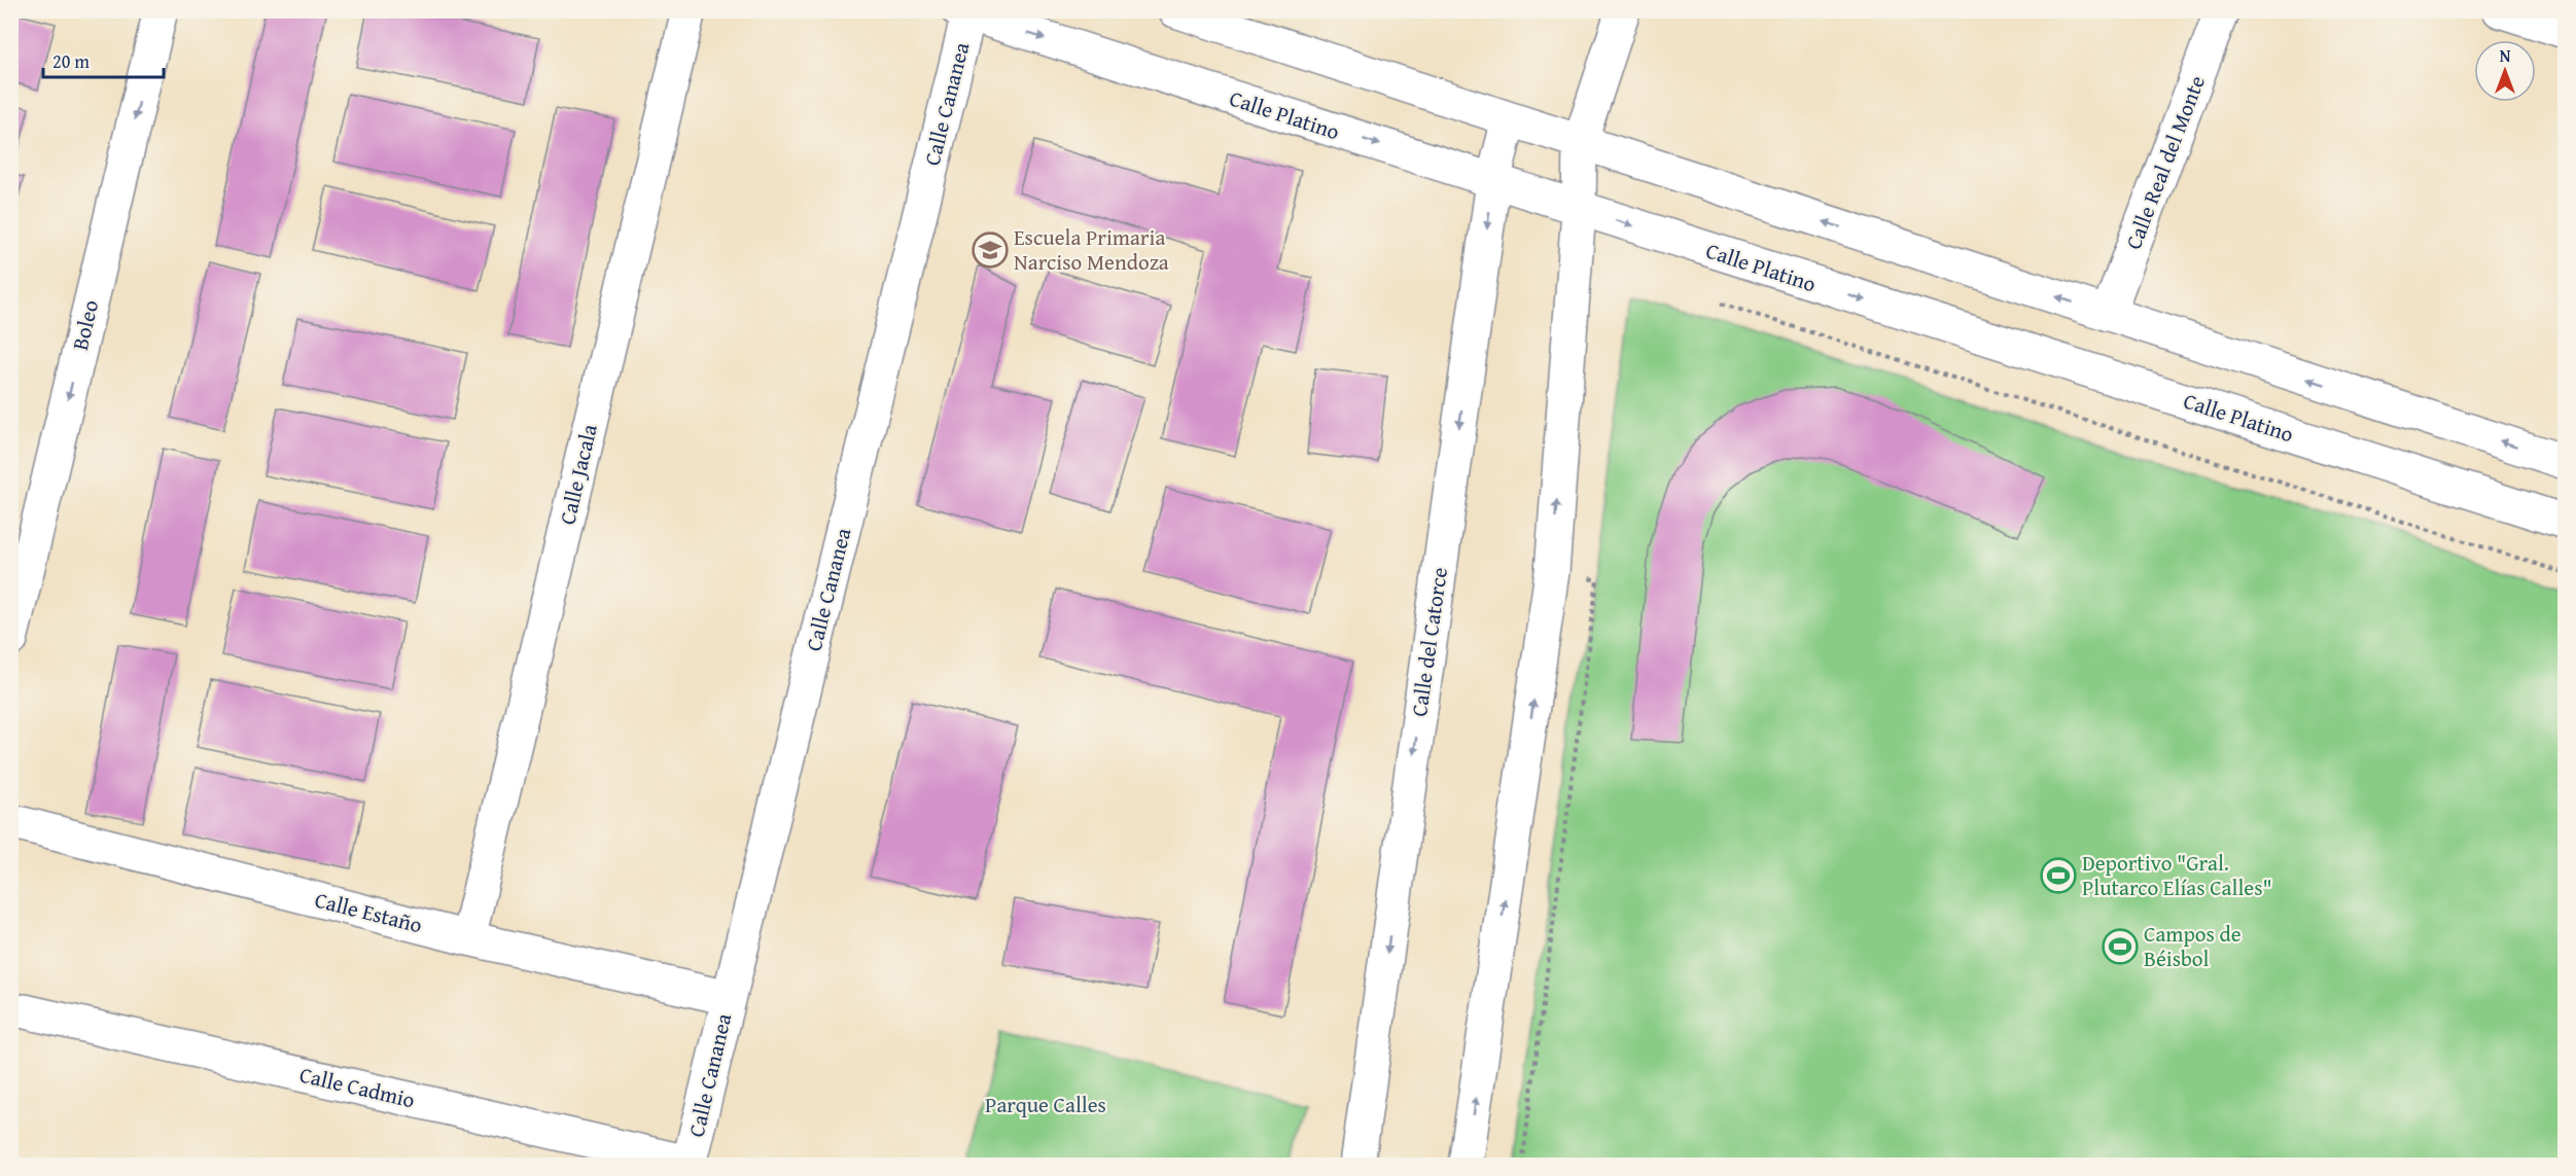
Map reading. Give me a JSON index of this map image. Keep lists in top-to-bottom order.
{
  "streets": {
    "street": [
      "Calle Cananea",
      "Calle Platino",
      "Calle Real del Monte",
      "Boleo",
      "Calle Jacala",
      "Calle del Catorce",
      "Calle Estaño",
      "Calle Cadmio"
    ]
  },
  "crossings": [
    ["Calle Cananea", "Calle Platino"],
    ["Calle Cananea", "Calle Estaño"],
    ["Calle Cananea", "Calle Cadmio"],
    ["Calle Platino", "Calle del Catorce"],
    ["Calle Jacala", "Calle Estaño"]
  ],
  "one_way": ["Boleo"],
  "parks": ["Parque Calles"],
  "places": {
    "school or university": ["Escuela Primaria Narciso Mendoza"],
    "sports": ["Deportivo \"Gral. Plutarco Elías Calles\"", "Campos de Béisbol"]
  },
  "scale_bar": "20 m",
  "north": "top"
}
